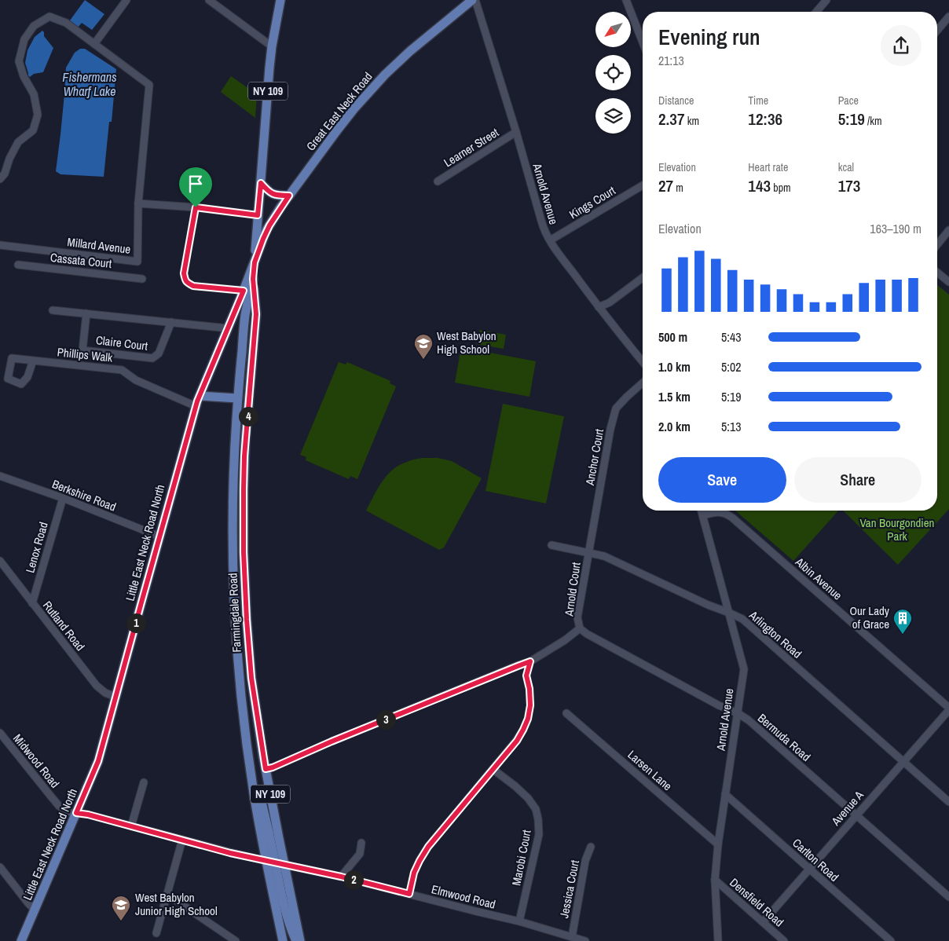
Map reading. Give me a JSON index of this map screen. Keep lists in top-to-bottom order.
{
  "streets": {
    "main road": [
      "NY 109",
      "Great East Neck Road",
      "Little East Neck Road North",
      "Farmingdale Road"
    ],
    "street": [
      "Learner Street",
      "Arnold Avenue",
      "Kings Court",
      "Millard Avenue",
      "Cassata Court",
      "Claire Court",
      "Phillips Walk",
      "Anchor Court",
      "Berkshire Road",
      "Lenox Road",
      "Albin Avenue",
      "Arnold Court",
      "Rutland Road",
      "Arlington Road",
      "Bermuda Road",
      "Midwood Road",
      "Larsen Lane",
      "Avenue A",
      "Marobi Court",
      "Carlton Road",
      "Jessica Court",
      "Elmwood Road",
      "Densfield Road"
    ]
  },
  "crossings": [
    ["NY 109", "Great East Neck Road"],
    ["NY 109", "Little East Neck Road North"],
    ["NY 109", "Farmingdale Road"],
    ["Great East Neck Road", "Arnold Avenue"],
    ["Great East Neck Road", "Little East Neck Road North"],
    ["Great East Neck Road", "Farmingdale Road"],
    ["Learner Street", "Arnold Avenue"],
    ["Arnold Avenue", "Kings Court"],
    ["Arnold Avenue", "Albin Avenue"],
    ["Arnold Avenue", "Arlington Road"],
    ["Arnold Avenue", "Bermuda Road"],
    ["Arnold Avenue", "Larsen Lane"],
    ["Arnold Avenue", "Carlton Road"],
    ["Arnold Avenue", "Densfield Road"],
    ["Phillips Walk", "Little East Neck Road North"],
    ["Anchor Court", "Arnold Court"],
    ["Anchor Court", "Arlington Road"],
    ["Berkshire Road", "Little East Neck Road North"],
    ["Berkshire Road", "Lenox Road"],
    ["Little East Neck Road North", "Farmingdale Road"],
    ["Little East Neck Road North", "Rutland Road"],
    ["Little East Neck Road North", "Midwood Road"],
    ["Lenox Road", "Rutland Road"],
    ["Albin Avenue", "Avenue A"],
    ["Arnold Court", "Arlington Road"],
    ["Arnold Court", "Bermuda Road"],
    ["Farmingdale Road", "Elmwood Road"],
    ["Arlington Road", "Avenue A"],
    ["Bermuda Road", "Avenue A"],
    ["Midwood Road", "Elmwood Road"],
    ["Avenue A", "Carlton Road"],
    ["Avenue A", "Densfield Road"],
    ["Marobi Court", "Elmwood Road"],
    ["Jessica Court", "Elmwood Road"]
  ],
  "water": ["Fishermans Wharf Lake"],
  "parks": ["Van Bourgondien Park"],
  "places": {
    "school or university": ["West Babylon High School", "West Babylon Junior High School"],
    "building": ["Our Lady of Grace"]
  },
  "north": "bottom left",
  "page": {
    "heading": ["Evening run", "21:13"],
    "stats": [
      ["Distance", "2.37 km"],
      ["Time", "12:36"],
      ["Pace", "5:19 /km"],
      ["Elevation", "27 m"],
      ["Heart rate", "143 bpm"],
      ["kcal", "173"]
    ],
    "chart": ["Elevation", "163–190 m"],
    "list": [
      {
        "name": "500 m",
        "note": "5:43"
      },
      {
        "name": "1.0 km",
        "note": "5:02"
      },
      {
        "name": "1.5 km",
        "note": "5:19"
      },
      {
        "name": "2.0 km",
        "note": "5:13"
      }
    ],
    "pins": [
      "4",
      "1",
      "3",
      "2"
    ],
    "buttons": ["Save", "Share"]
  }
}
